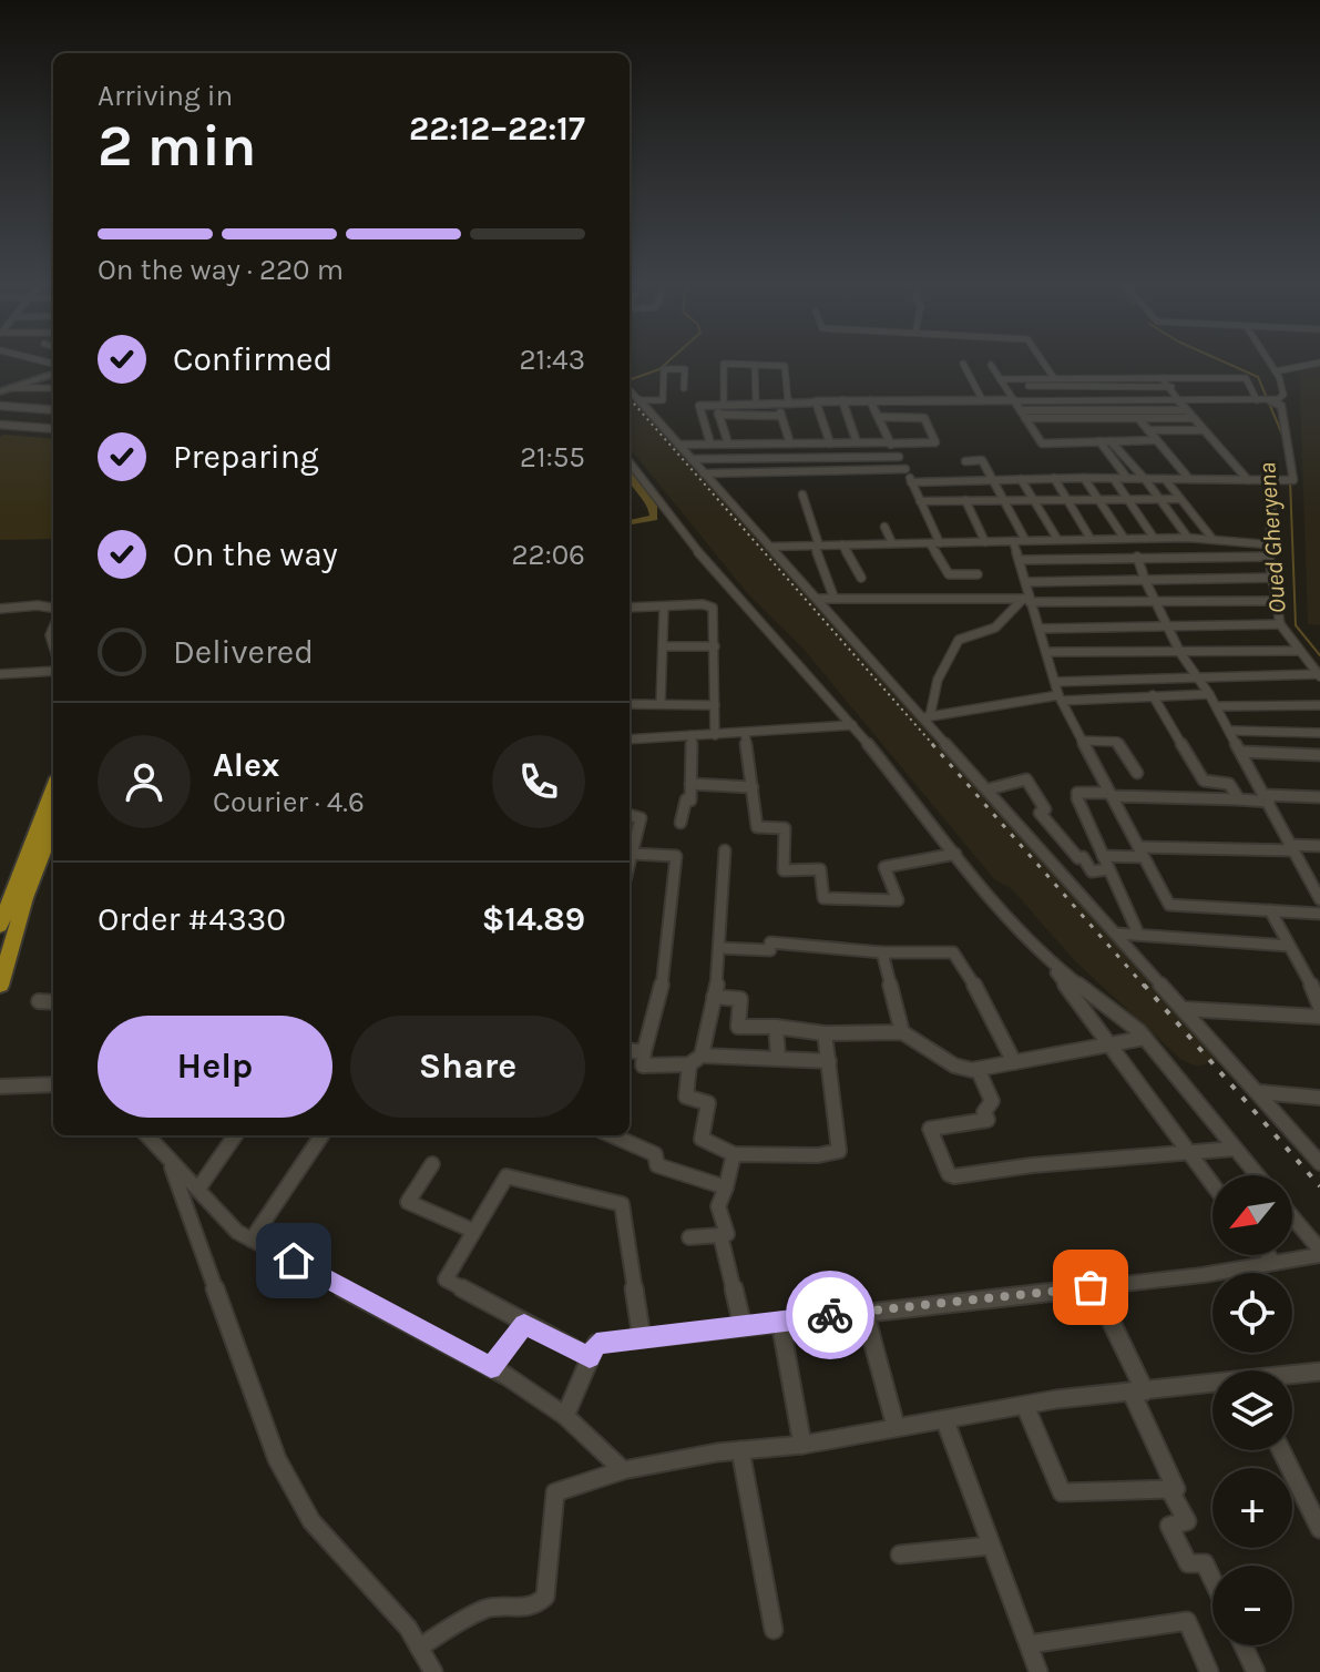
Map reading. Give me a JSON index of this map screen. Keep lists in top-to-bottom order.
{
  "water": ["Oued Gheryena"],
  "north": "bottom left",
  "page": {
    "heading": ["2 min", "Arriving in", "22:12–22:17"],
    "panel": [
      "Alex",
      "Courier · 4.6",
      "Order #4330",
      "$14.89"
    ],
    "bar": "On the way · 220 m",
    "list": [
      ["Confirmed", "21:43"],
      ["Preparing", "21:55"],
      ["On the way", "22:06"],
      "Delivered"
    ],
    "buttons": ["Help", "Share"],
    "map_buttons": ["+", "−"]
  }
}
